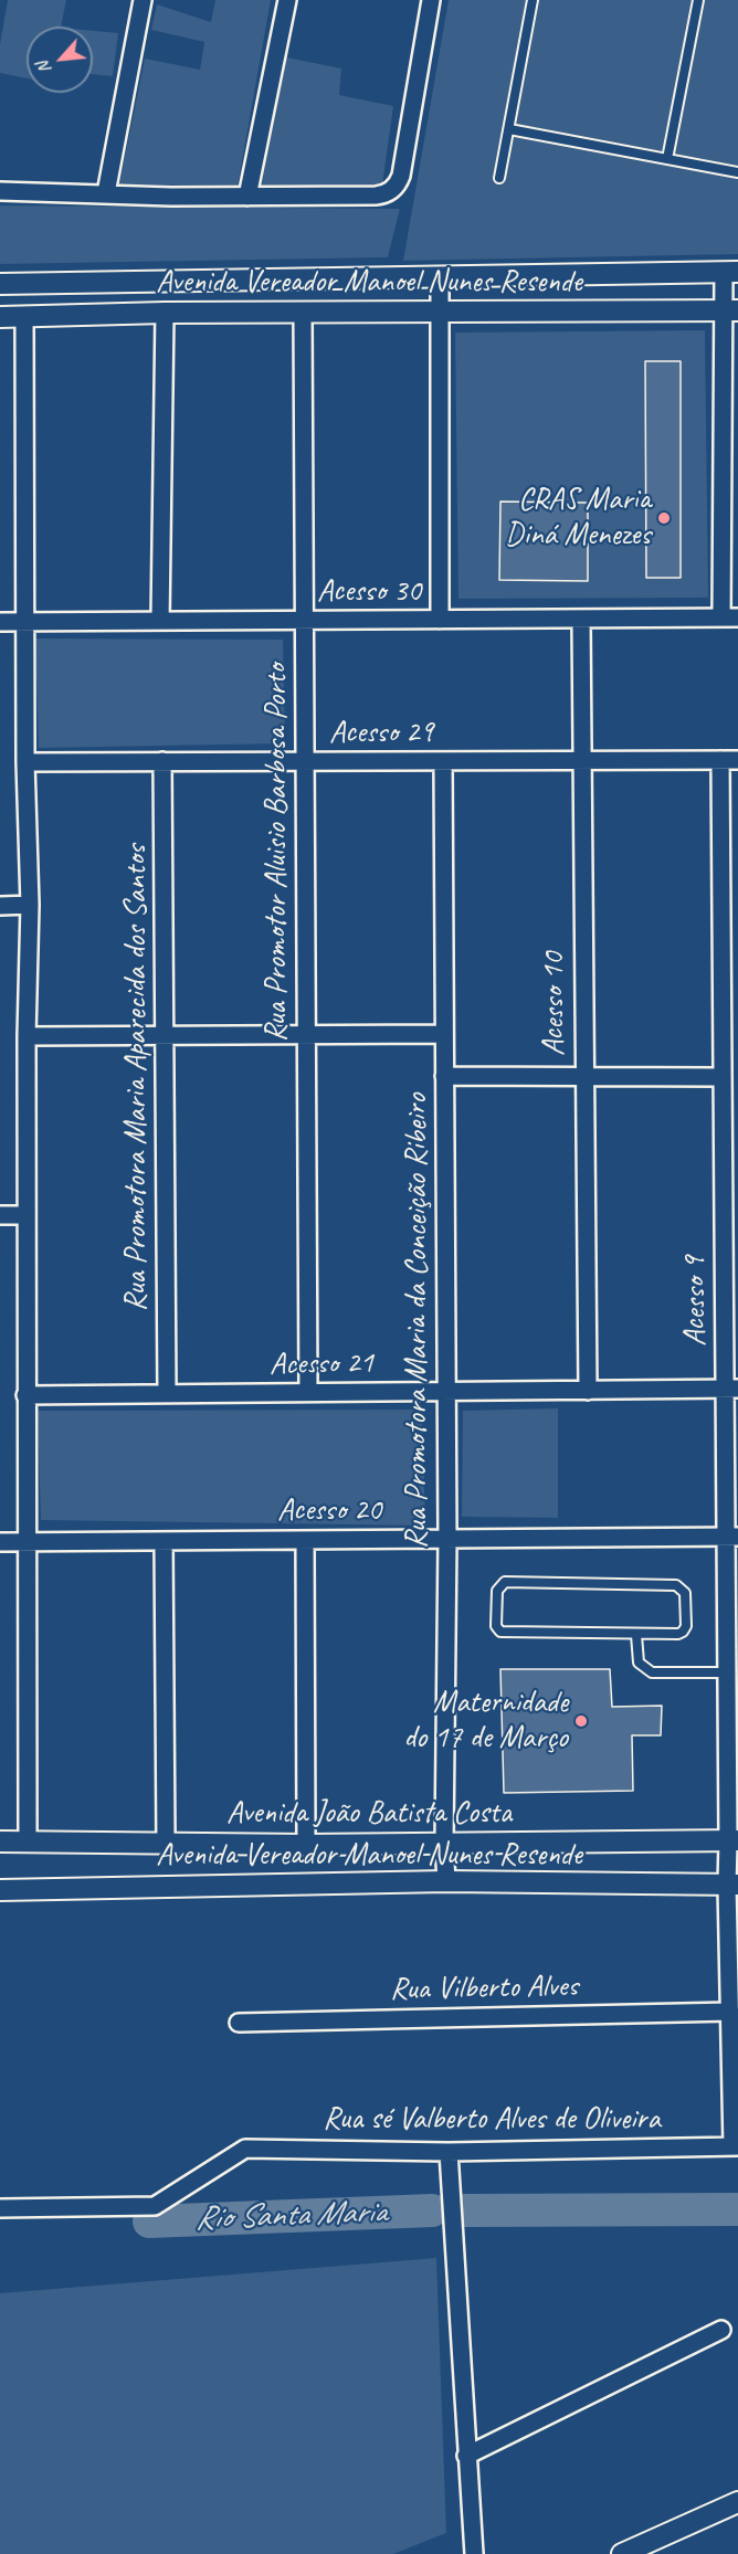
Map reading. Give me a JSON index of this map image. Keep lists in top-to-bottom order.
{
  "streets": {
    "street": [
      "Avenida Vereador Manoel Nunes Resende",
      "Acesso 30",
      "Acesso 29",
      "Rua Promotor Aluisio Barbosa Porto",
      "Acesso 10",
      "Rua Promotora Maria Aparecida dos Santos",
      "Acesso 9",
      "Rua Promotora Maria da Conceição Ribeiro",
      "Acesso 21",
      "Acesso 20",
      "Avenida João Batista Costa",
      "Rua Vilberto Alves",
      "Rua sé Valberto Alves de Oliveira"
    ]
  },
  "crossings": [
    ["Avenida Vereador Manoel Nunes Resende", "Rua Promotor Aluisio Barbosa Porto"],
    ["Avenida Vereador Manoel Nunes Resende", "Acesso 9"],
    ["Avenida Vereador Manoel Nunes Resende", "Rua Promotora Maria da Conceição Ribeiro"],
    ["Acesso 30", "Rua Promotor Aluisio Barbosa Porto"],
    ["Acesso 30", "Acesso 10"],
    ["Acesso 29", "Rua Promotor Aluisio Barbosa Porto"],
    ["Acesso 29", "Acesso 10"],
    ["Acesso 29", "Rua Promotora Maria Aparecida dos Santos"],
    ["Acesso 29", "Acesso 9"],
    ["Acesso 29", "Rua Promotora Maria da Conceição Ribeiro"],
    ["Rua Promotor Aluisio Barbosa Porto", "Acesso 21"],
    ["Acesso 10", "Acesso 21"],
    ["Rua Promotora Maria Aparecida dos Santos", "Acesso 21"],
    ["Acesso 9", "Acesso 21"],
    ["Acesso 9", "Acesso 20"],
    ["Acesso 9", "Avenida João Batista Costa"],
    ["Acesso 9", "Rua Vilberto Alves"],
    ["Acesso 9", "Rua sé Valberto Alves de Oliveira"],
    ["Rua Promotora Maria da Conceição Ribeiro", "Acesso 21"],
    ["Rua Promotora Maria da Conceição Ribeiro", "Acesso 20"],
    ["Rua Promotora Maria da Conceição Ribeiro", "Avenida João Batista Costa"]
  ],
  "water": ["Rio Santa Maria"],
  "places": ["CRAS Maria Diná Menezes", "Maternidade do 17 de Março"],
  "north": "bottom left"
}
